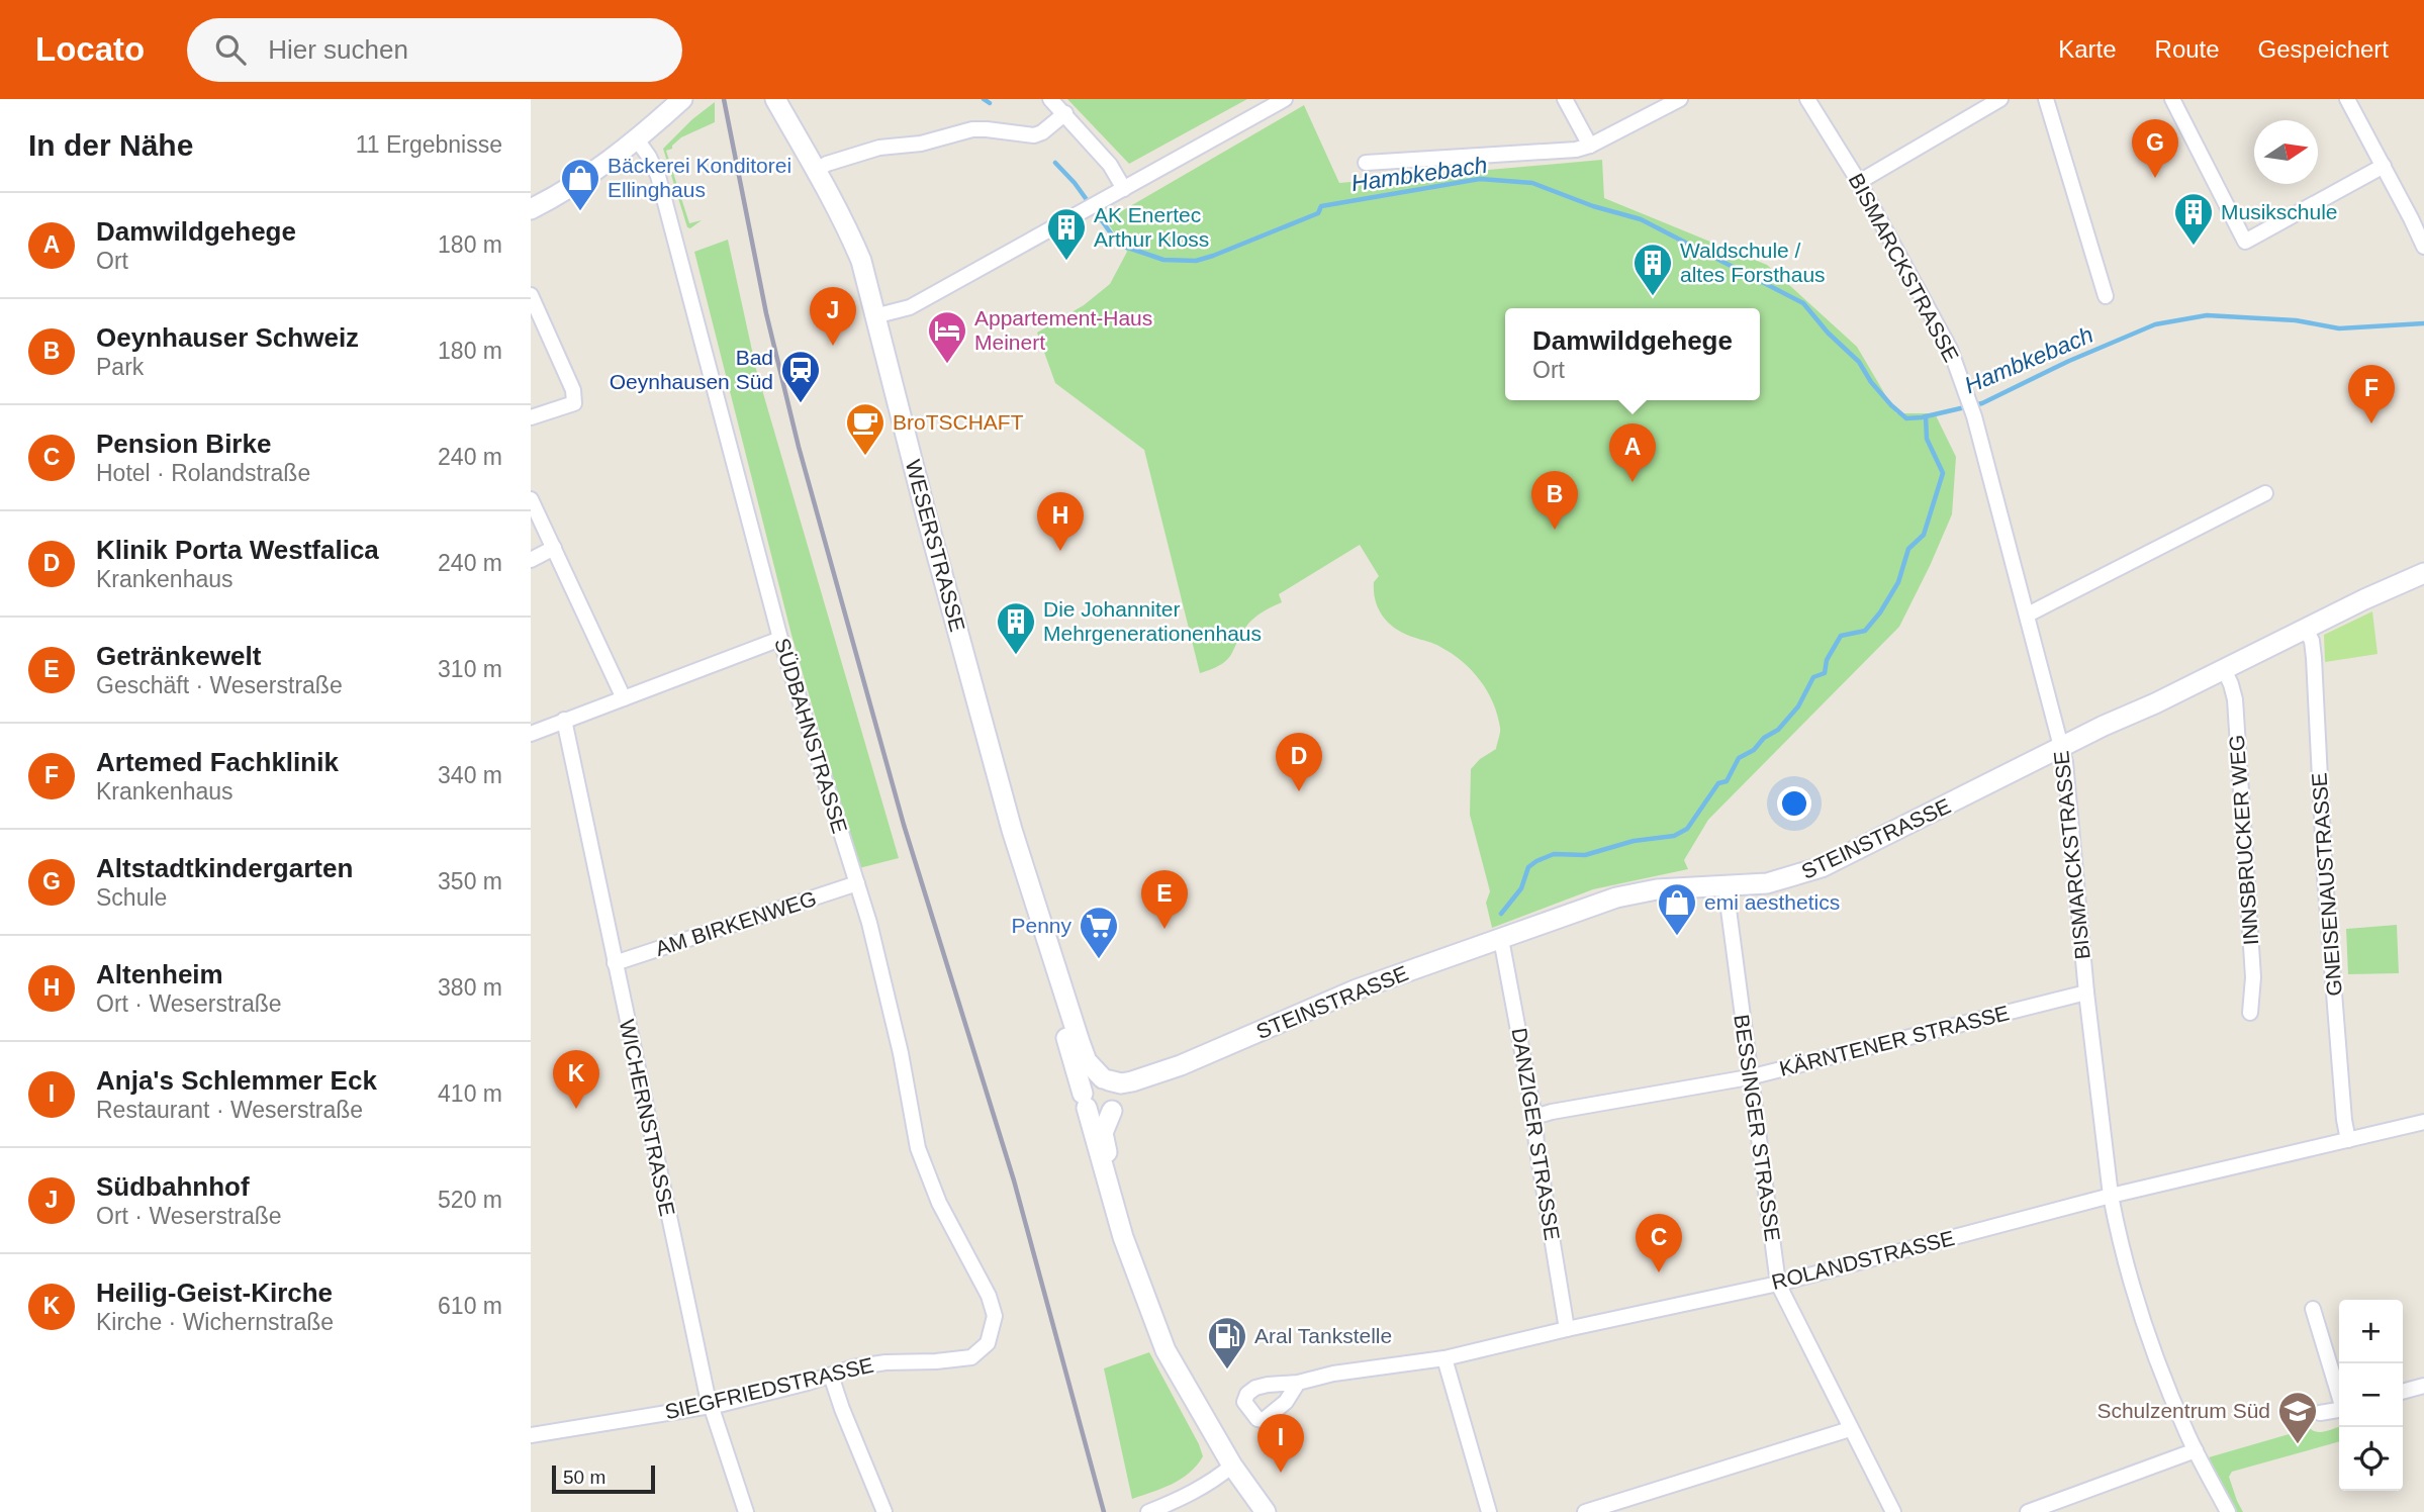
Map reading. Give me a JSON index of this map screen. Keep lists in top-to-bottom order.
{
  "streets": {
    "main road": ["WESERSTRASSE", "STEINSTRASSE"],
    "street": [
      "BISMARCKSTRASSE",
      "SÜDBAHNSTRASSE",
      "INNSBRUCKER WEG",
      "GNEISENAUSTRASSE",
      "AM BIRKENWEG",
      "KÄRNTENER STRASSE",
      "WICHERNSTRASSE",
      "BESSINGER STRASSE",
      "DANZIGER STRASSE",
      "ROLANDSTRASSE",
      "SIEGFRIEDSTRASSE"
    ]
  },
  "crossings": [
    ["BISMARCKSTRASSE", "STEINSTRASSE"],
    ["BISMARCKSTRASSE", "KÄRNTENER STRASSE"],
    ["BISMARCKSTRASSE", "ROLANDSTRASSE"],
    ["WESERSTRASSE", "STEINSTRASSE"],
    ["SÜDBAHNSTRASSE", "AM BIRKENWEG"],
    ["SÜDBAHNSTRASSE", "SIEGFRIEDSTRASSE"],
    ["STEINSTRASSE", "INNSBRUCKER WEG"],
    ["STEINSTRASSE", "GNEISENAUSTRASSE"],
    ["STEINSTRASSE", "BESSINGER STRASSE"],
    ["STEINSTRASSE", "DANZIGER STRASSE"],
    ["GNEISENAUSTRASSE", "ROLANDSTRASSE"],
    ["AM BIRKENWEG", "WICHERNSTRASSE"],
    ["KÄRNTENER STRASSE", "BESSINGER STRASSE"],
    ["KÄRNTENER STRASSE", "DANZIGER STRASSE"],
    ["WICHERNSTRASSE", "SIEGFRIEDSTRASSE"],
    ["BESSINGER STRASSE", "ROLANDSTRASSE"],
    ["DANZIGER STRASSE", "ROLANDSTRASSE"]
  ],
  "water": ["Hambkebach"],
  "places": {
    "shop": ["Bäckerei Konditorei Ellinghaus", "emi aesthetics"],
    "building": [
      "Musikschule",
      "AK Enertec Arthur Kloss",
      "Waldschule / altes Forsthaus",
      "Die Johanniter Mehrgenerationenhaus"
    ],
    "hotel": ["Appartement-Haus Meinert"],
    "station": ["Bad Oeynhausen Süd"],
    "cafe": ["BroTSCHAFT"],
    "supermarket": ["Penny"],
    "fuel station": ["Aral Tankstelle"],
    "school or university": ["Schulzentrum Süd"]
  },
  "scale_bar": "50 m",
  "north": "right",
  "page": {
    "header": "Locato",
    "search": "Hier suchen",
    "nav": ["Karte", "Route", "Gespeichert"],
    "heading": ["In der Nähe", "11 Ergebnisse"],
    "pins": [
      "G",
      "J",
      "F",
      "A",
      "B",
      "H",
      "D",
      "E",
      "K",
      "C",
      "I"
    ],
    "list": [
      {
        "mark": "A",
        "name": "Damwildgehege",
        "note": "Ort",
        "value": "180 m"
      },
      {
        "mark": "B",
        "name": "Oeynhauser Schweiz",
        "note": "Park",
        "value": "180 m"
      },
      {
        "mark": "C",
        "name": "Pension Birke",
        "note": "Hotel · Rolandstraße",
        "value": "240 m"
      },
      {
        "mark": "D",
        "name": "Klinik Porta Westfalica",
        "note": "Krankenhaus",
        "value": "240 m"
      },
      {
        "mark": "E",
        "name": "Getränkewelt",
        "note": "Geschäft · Weserstraße",
        "value": "310 m"
      },
      {
        "mark": "F",
        "name": "Artemed Fachklinik",
        "note": "Krankenhaus",
        "value": "340 m"
      },
      {
        "mark": "G",
        "name": "Altstadtkindergarten",
        "note": "Schule",
        "value": "350 m"
      },
      {
        "mark": "H",
        "name": "Altenheim",
        "note": "Ort · Weserstraße",
        "value": "380 m"
      },
      {
        "mark": "I",
        "name": "Anja's Schlemmer Eck",
        "note": "Restaurant · Weserstraße",
        "value": "410 m"
      },
      {
        "mark": "J",
        "name": "Südbahnhof",
        "note": "Ort · Weserstraße",
        "value": "520 m"
      },
      {
        "mark": "K",
        "name": "Heilig-Geist-Kirche",
        "note": "Kirche · Wichernstraße",
        "value": "610 m"
      }
    ],
    "popup": ["Damwildgehege", "Ort"],
    "map_buttons": ["+", "−"],
    "scale": "50 m"
  }
}
